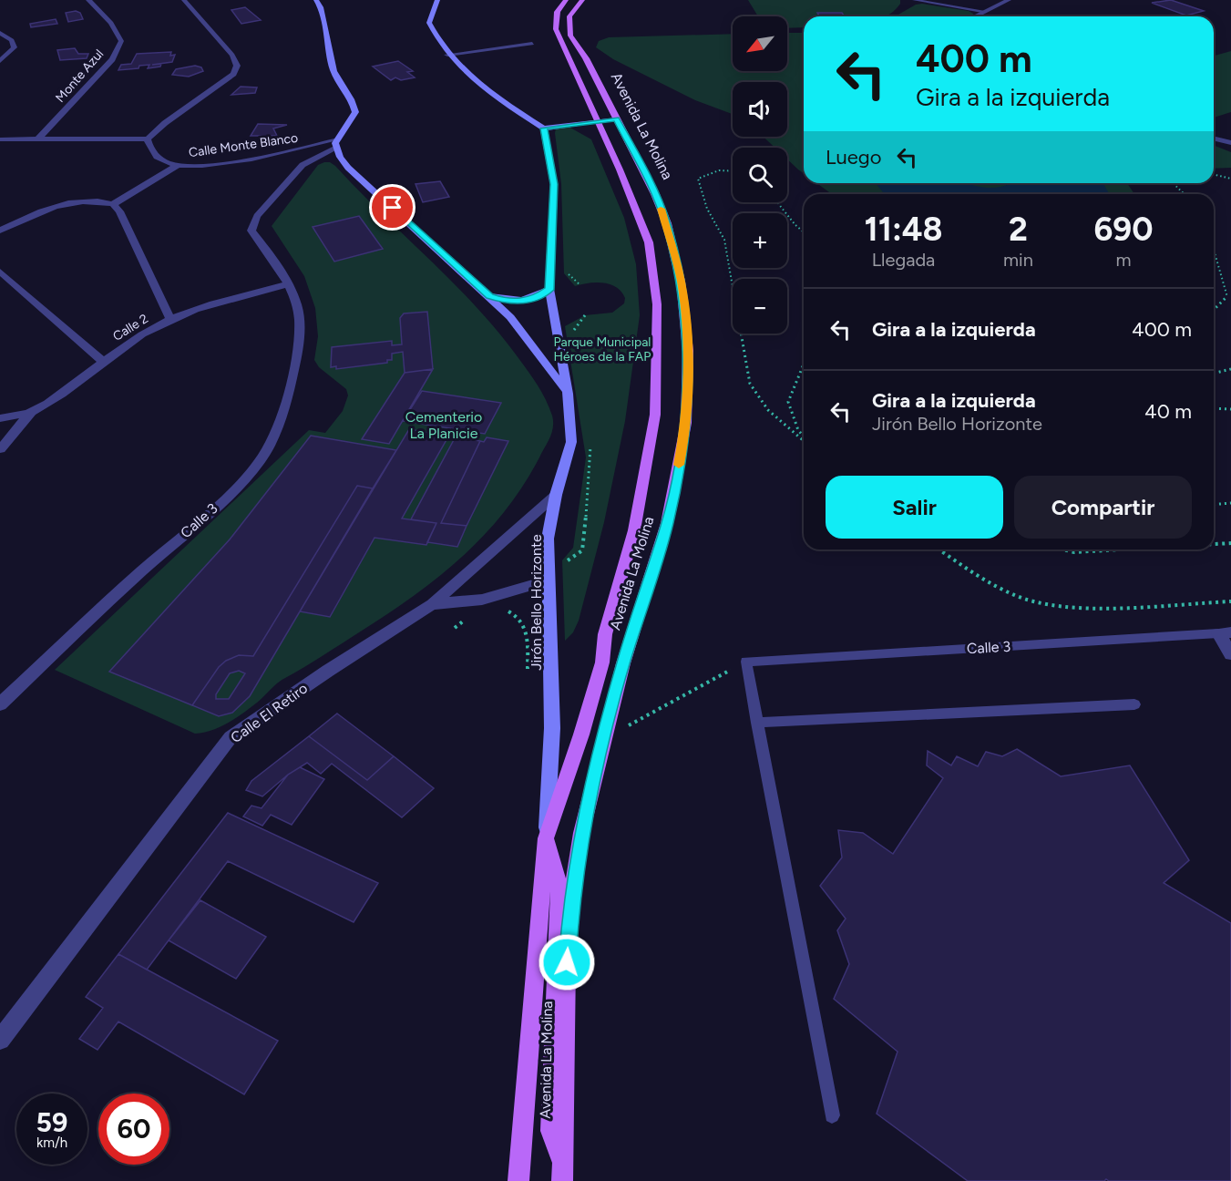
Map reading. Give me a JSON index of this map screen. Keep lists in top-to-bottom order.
{
  "streets": {
    "main road": ["Avenida La Molina"],
    "street": [
      "Monte Azul",
      "Calle Monte Blanco",
      "Calle 2",
      "Calle 3",
      "Jirón Bello Horizonte",
      "Calle El Retiro"
    ]
  },
  "crossings": [
    ["Avenida La Molina", "Jirón Bello Horizonte"],
    ["Calle 2", "Calle 3"],
    ["Jirón Bello Horizonte", "Calle El Retiro"]
  ],
  "parks": ["Parque Municipal Héroes de la FAP", "Cementerio La Planicie"],
  "north": "bottom left",
  "page": {
    "map_buttons": ["+", "−"],
    "turn": ["400 m", "Gira a la izquierda"],
    "then": "Luego",
    "eta": [
      "11:48",
      "Llegada",
      "2",
      "min",
      "690",
      "m"
    ],
    "list": [
      {
        "name": "Gira a la izquierda",
        "value": "400 m"
      },
      {
        "name": "Gira a la izquierda",
        "note": "Jirón Bello Horizonte",
        "value": "40 m"
      }
    ],
    "buttons": ["Salir", "Compartir"],
    "speed": "59 km/h",
    "limit": "60"
  }
}
